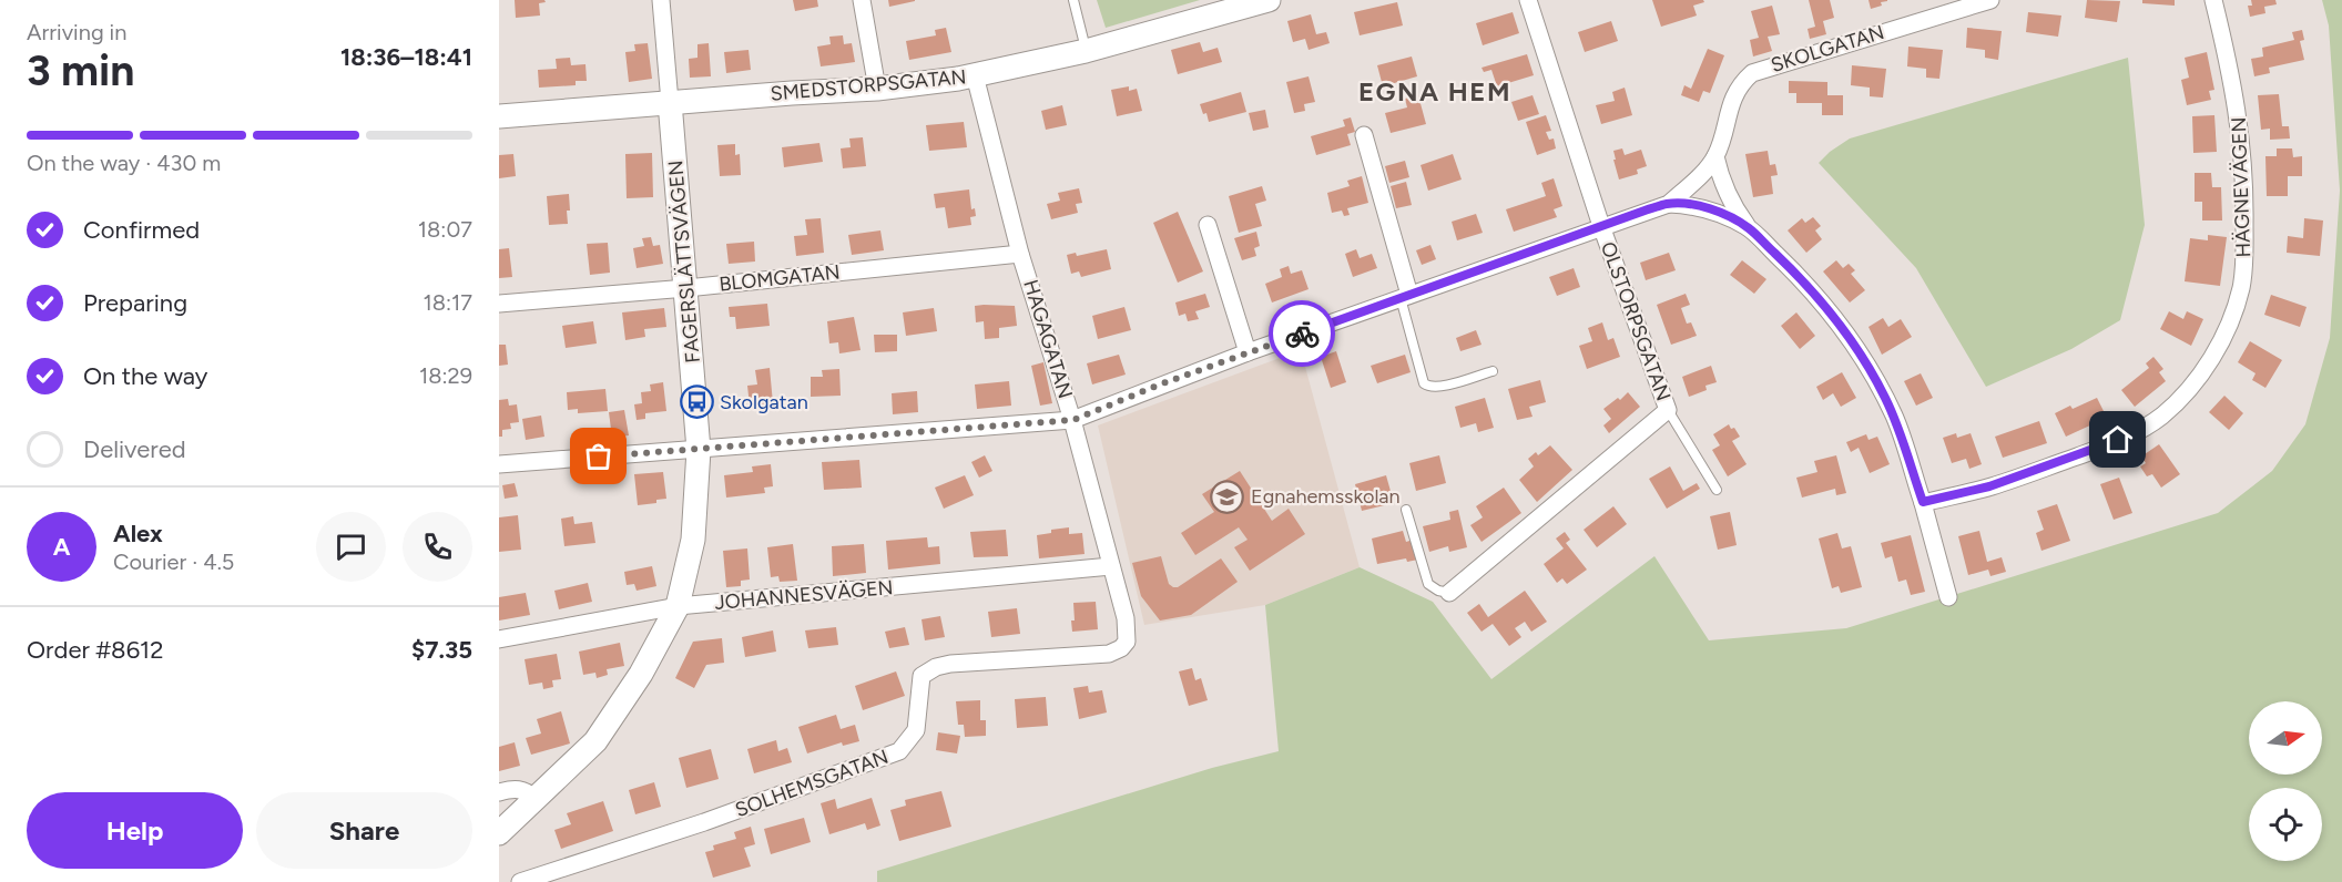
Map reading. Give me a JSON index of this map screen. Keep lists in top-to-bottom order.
{
  "streets": {
    "street": [
      "SKOLGATAN",
      "SMEDSTORPSGATAN",
      "HÄGNEVÄGEN",
      "FAGERSLÄTTSVÄGEN",
      "BLOMGATAN",
      "OLSTORPSGATAN",
      "HAGAGATAN",
      "JOHANNESVÄGEN",
      "SOLHEMSGATAN"
    ]
  },
  "crossings": [
    ["SKOLGATAN", "FAGERSLÄTTSVÄGEN"],
    ["SKOLGATAN", "OLSTORPSGATAN"],
    ["SKOLGATAN", "HAGAGATAN"],
    ["SMEDSTORPSGATAN", "FAGERSLÄTTSVÄGEN"],
    ["SMEDSTORPSGATAN", "HAGAGATAN"],
    ["FAGERSLÄTTSVÄGEN", "BLOMGATAN"],
    ["FAGERSLÄTTSVÄGEN", "JOHANNESVÄGEN"],
    ["BLOMGATAN", "HAGAGATAN"],
    ["HAGAGATAN", "JOHANNESVÄGEN"],
    ["HAGAGATAN", "SOLHEMSGATAN"]
  ],
  "districts": ["EGNA HEM"],
  "places": {
    "bus stop": ["Skolgatan"],
    "school or university": ["Egnahemsskolan"]
  },
  "north": "right",
  "page": {
    "heading": ["3 min", "Arriving in", "18:36–18:41"],
    "panel": [
      "Alex",
      "Courier · 4.5",
      "Order #8612",
      "$7.35"
    ],
    "bar": "On the way · 430 m",
    "list": [
      ["Confirmed", "18:07"],
      ["Preparing", "18:17"],
      ["On the way", "18:29"],
      "Delivered"
    ],
    "round": "A",
    "buttons": ["Help", "Share"]
  }
}
